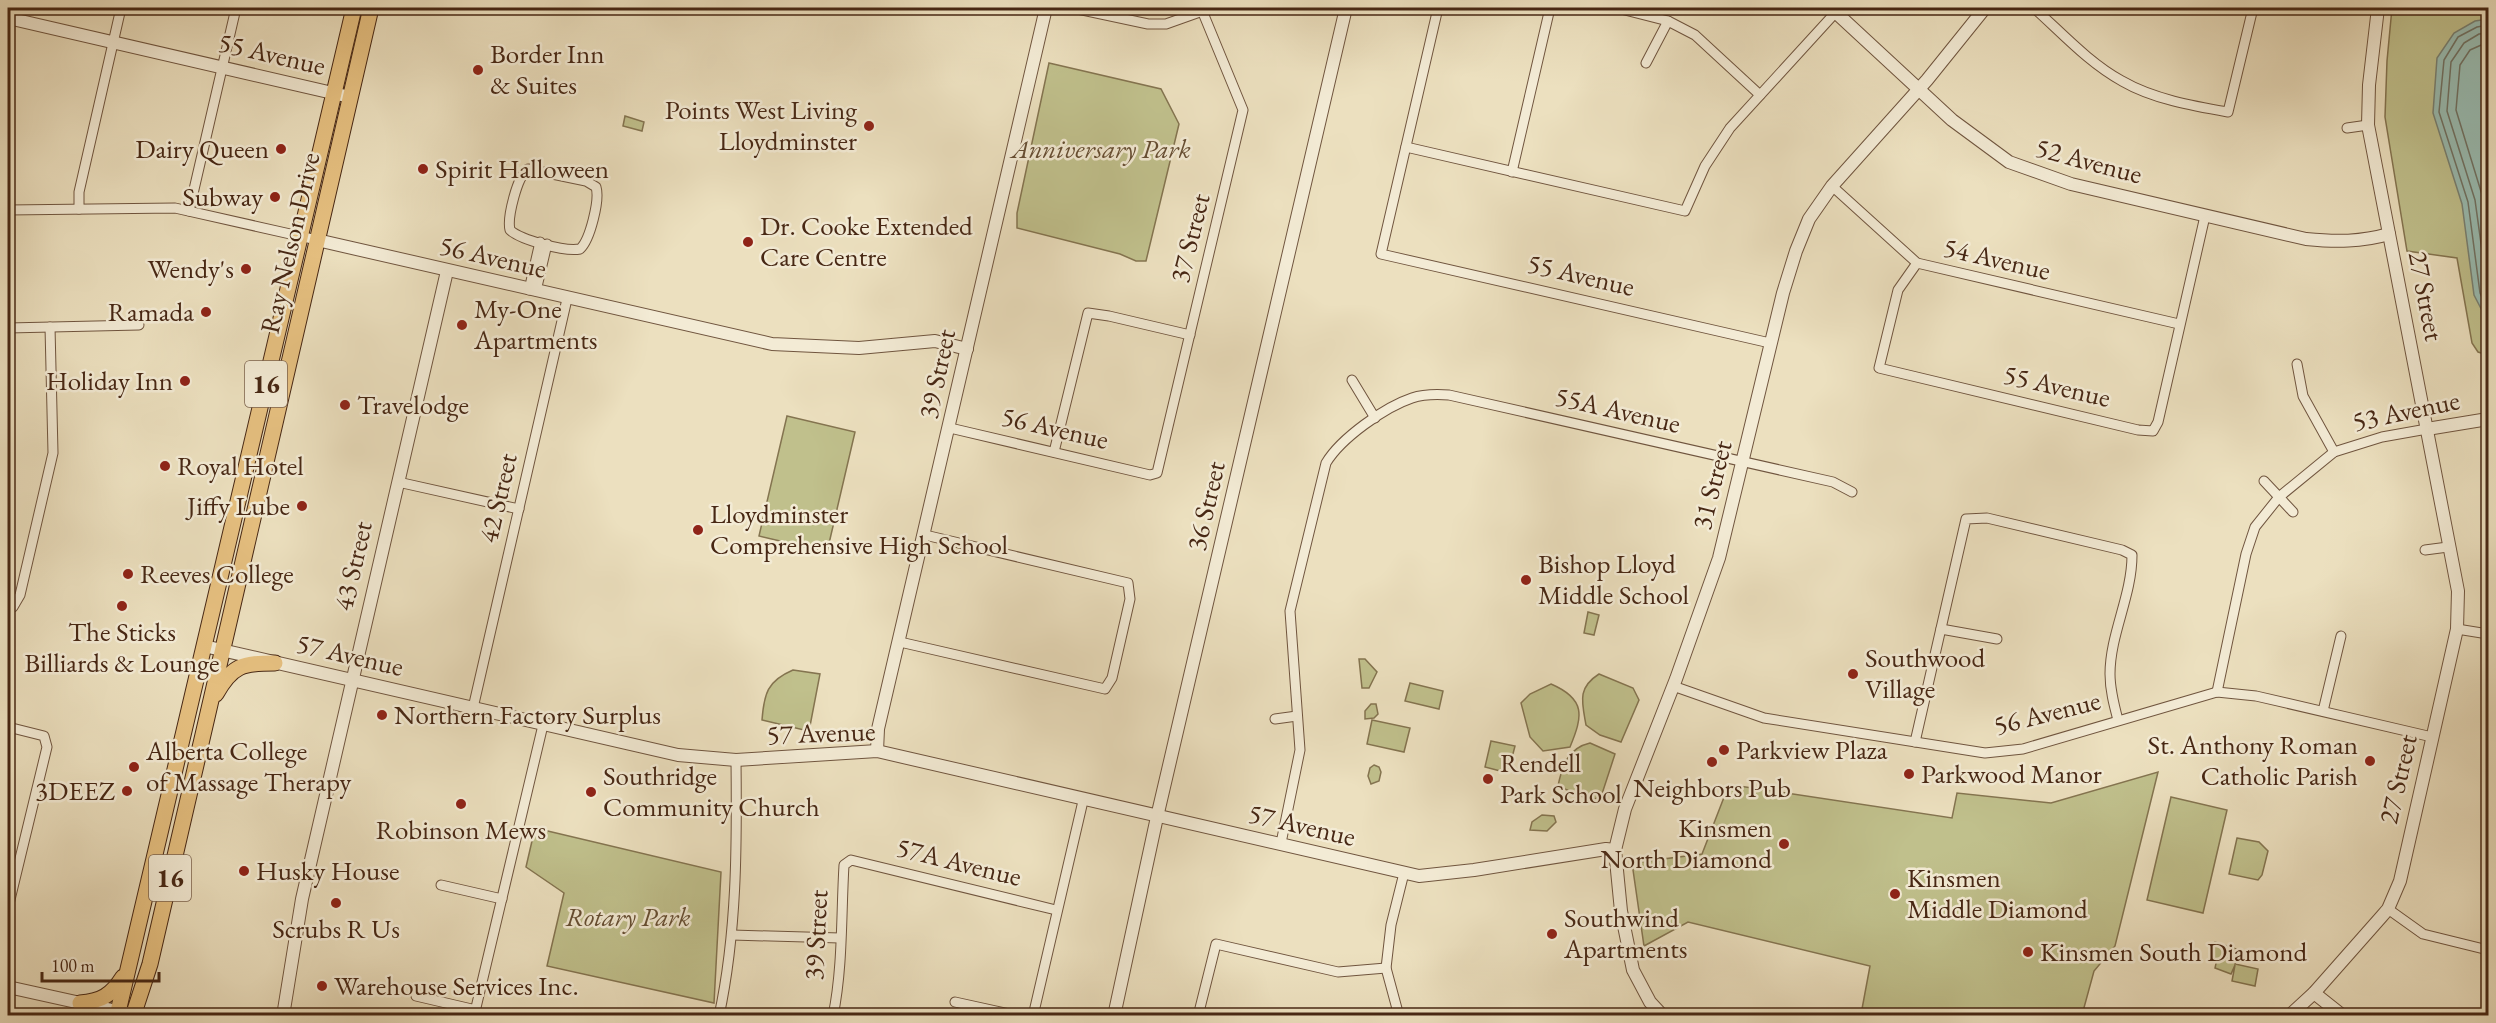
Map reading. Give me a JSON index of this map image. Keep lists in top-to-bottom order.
{
  "streets": {
    "highway": ["Ray Nelson Drive", "16"],
    "street": [
      "55 Avenue",
      "52 Avenue",
      "37 Street",
      "56 Avenue",
      "54 Avenue",
      "27 Street",
      "39 Street",
      "55A Avenue",
      "53 Avenue",
      "31 Street",
      "42 Street",
      "36 Street",
      "43 Street",
      "57 Avenue",
      "57A Avenue"
    ]
  },
  "crossings": [
    ["55 Avenue", "Ray Nelson Drive"],
    ["55 Avenue", "54 Avenue"],
    ["55 Avenue", "31 Street"],
    ["52 Avenue", "27 Street"],
    ["52 Avenue", "31 Street"],
    ["37 Street", "56 Avenue"],
    ["Ray Nelson Drive", "56 Avenue"],
    ["Ray Nelson Drive", "57 Avenue"],
    ["56 Avenue", "27 Street"],
    ["56 Avenue", "39 Street"],
    ["56 Avenue", "31 Street"],
    ["56 Avenue", "42 Street"],
    ["56 Avenue", "43 Street"],
    ["54 Avenue", "31 Street"],
    ["27 Street", "53 Avenue"],
    ["39 Street", "57 Avenue"],
    ["39 Street", "57A Avenue"],
    ["55A Avenue", "31 Street"],
    ["55A Avenue", "57 Avenue"],
    ["31 Street", "57 Avenue"],
    ["42 Street", "57 Avenue"],
    ["36 Street", "57 Avenue"],
    ["43 Street", "57 Avenue"]
  ],
  "parks": ["Anniversary Park", "Rotary Park"],
  "places": [
    "Border Inn & Suites",
    "Points West Living Lloydminster",
    "Dairy Queen",
    "Spirit Halloween",
    "Subway",
    "Dr. Cooke Extended Care Centre",
    "Wendy's",
    "Ramada",
    "My-One Apartments",
    "Holiday Inn",
    "Travelodge",
    "Royal Hotel",
    "Jiffy Lube",
    "Lloydminster Comprehensive High School",
    "Reeves College",
    "Bishop Lloyd Middle School",
    "The Sticks Billiards & Lounge",
    "Southwood Village",
    "Northern Factory Surplus",
    "Parkview Plaza",
    "St. Anthony Roman Catholic Parish",
    "Neighbors Pub",
    "Alberta College of Massage Therapy",
    "Parkwood Manor",
    "Rendell Park School",
    "3DEEZ",
    "Southridge Community Church",
    "Robinson Mews",
    "Kinsmen North Diamond",
    "Husky House",
    "Kinsmen Middle Diamond",
    "Scrubs R Us",
    "Southwind Apartments",
    "Kinsmen South Diamond",
    "Warehouse Services Inc."
  ],
  "scale_bar": "100 m"
}
